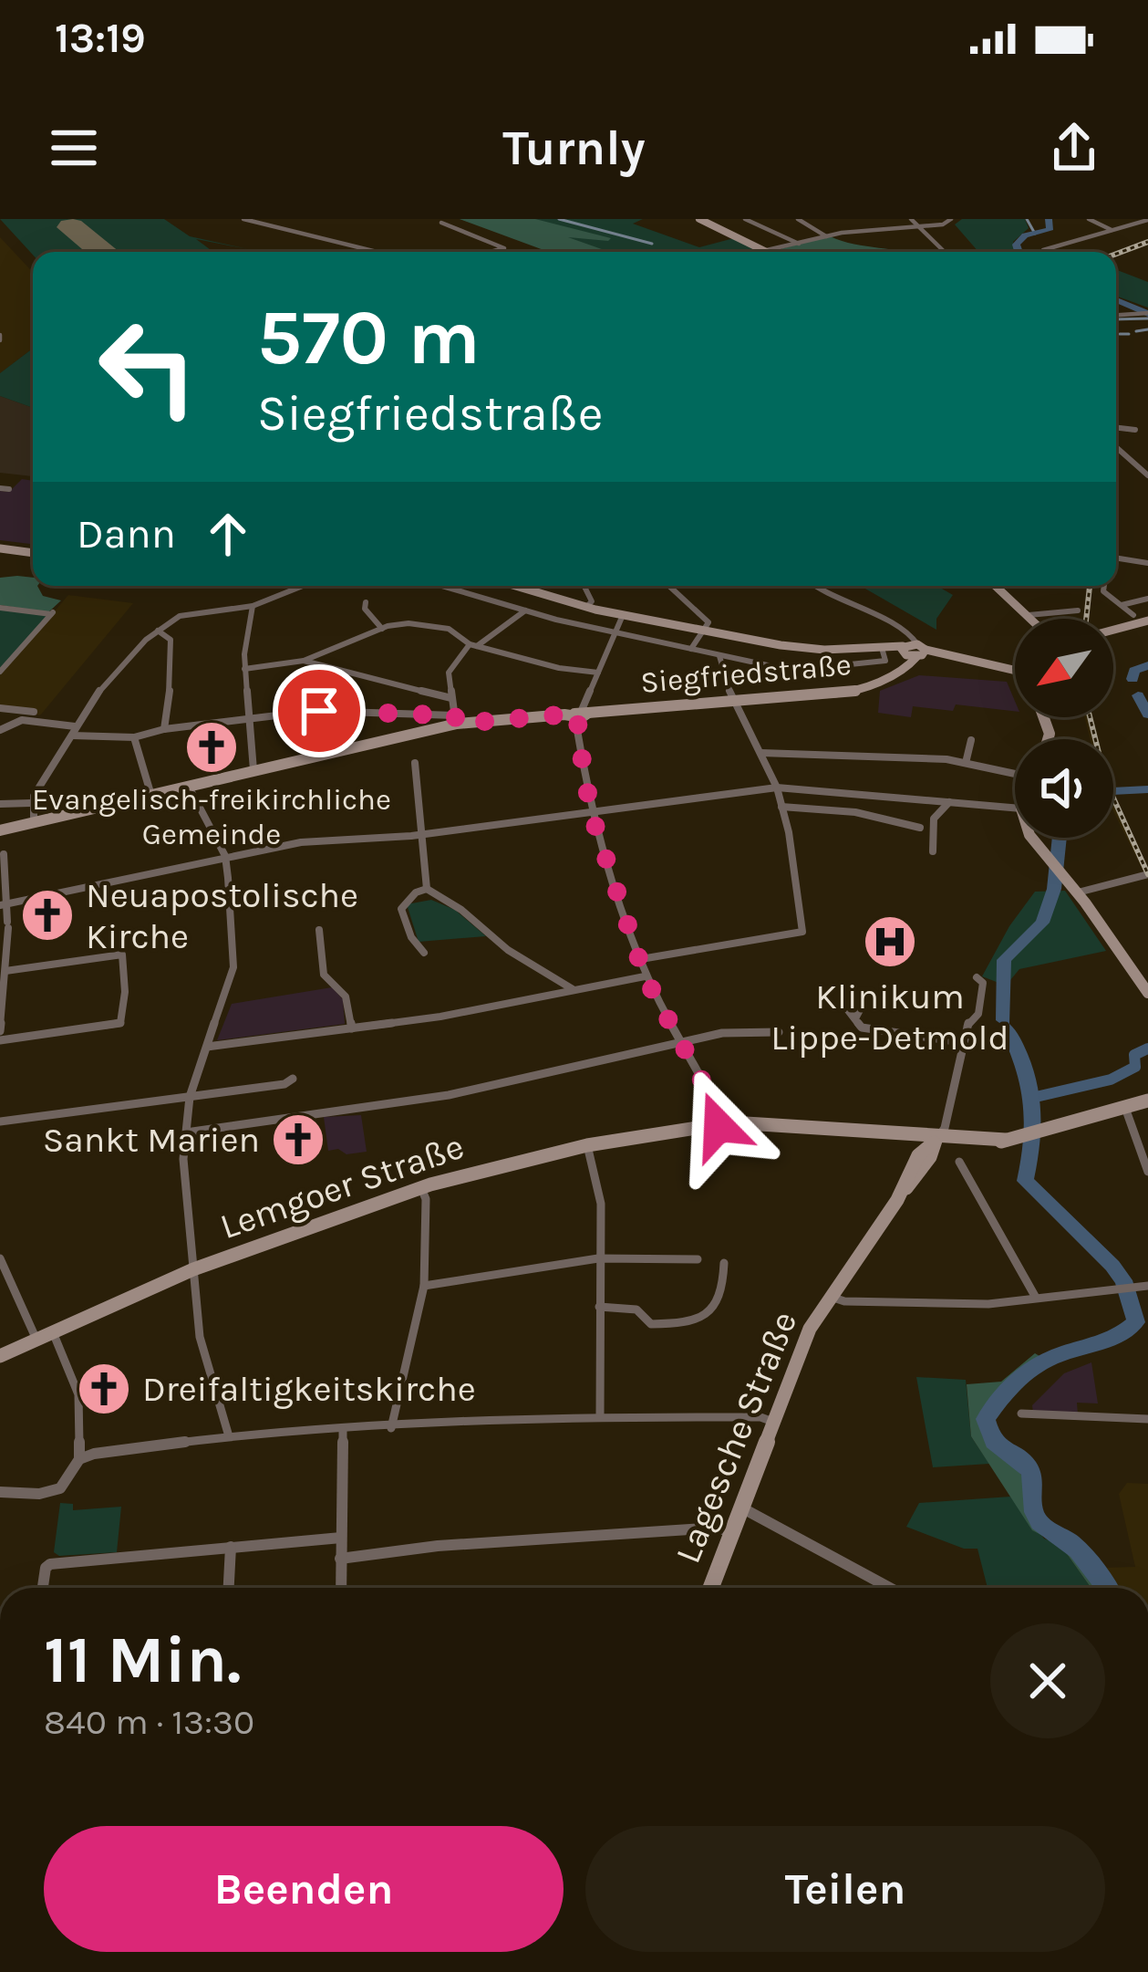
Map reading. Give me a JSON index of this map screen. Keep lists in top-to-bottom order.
{
  "streets": {
    "street": ["Siegfriedstraße", "Lemgoer Straße", "Lagesche Straße"]
  },
  "crossings": [
    ["Lemgoer Straße", "Lagesche Straße"]
  ],
  "places": {
    "church": [
      "Evangelisch-freikirchliche Gemeinde",
      "Neuapostolische Kirche",
      "Sankt Marien",
      "Dreifaltigkeitskirche"
    ],
    "hospital": ["Klinikum Lippe-Detmold"]
  },
  "north": "bottom left",
  "page": {
    "status": "13:19",
    "header": "Turnly",
    "turn": ["570 m", "Siegfriedstraße"],
    "then": "Dann",
    "heading": ["11 Min.", "840 m · 13:30"],
    "buttons": ["Beenden", "Teilen"]
  }
}
